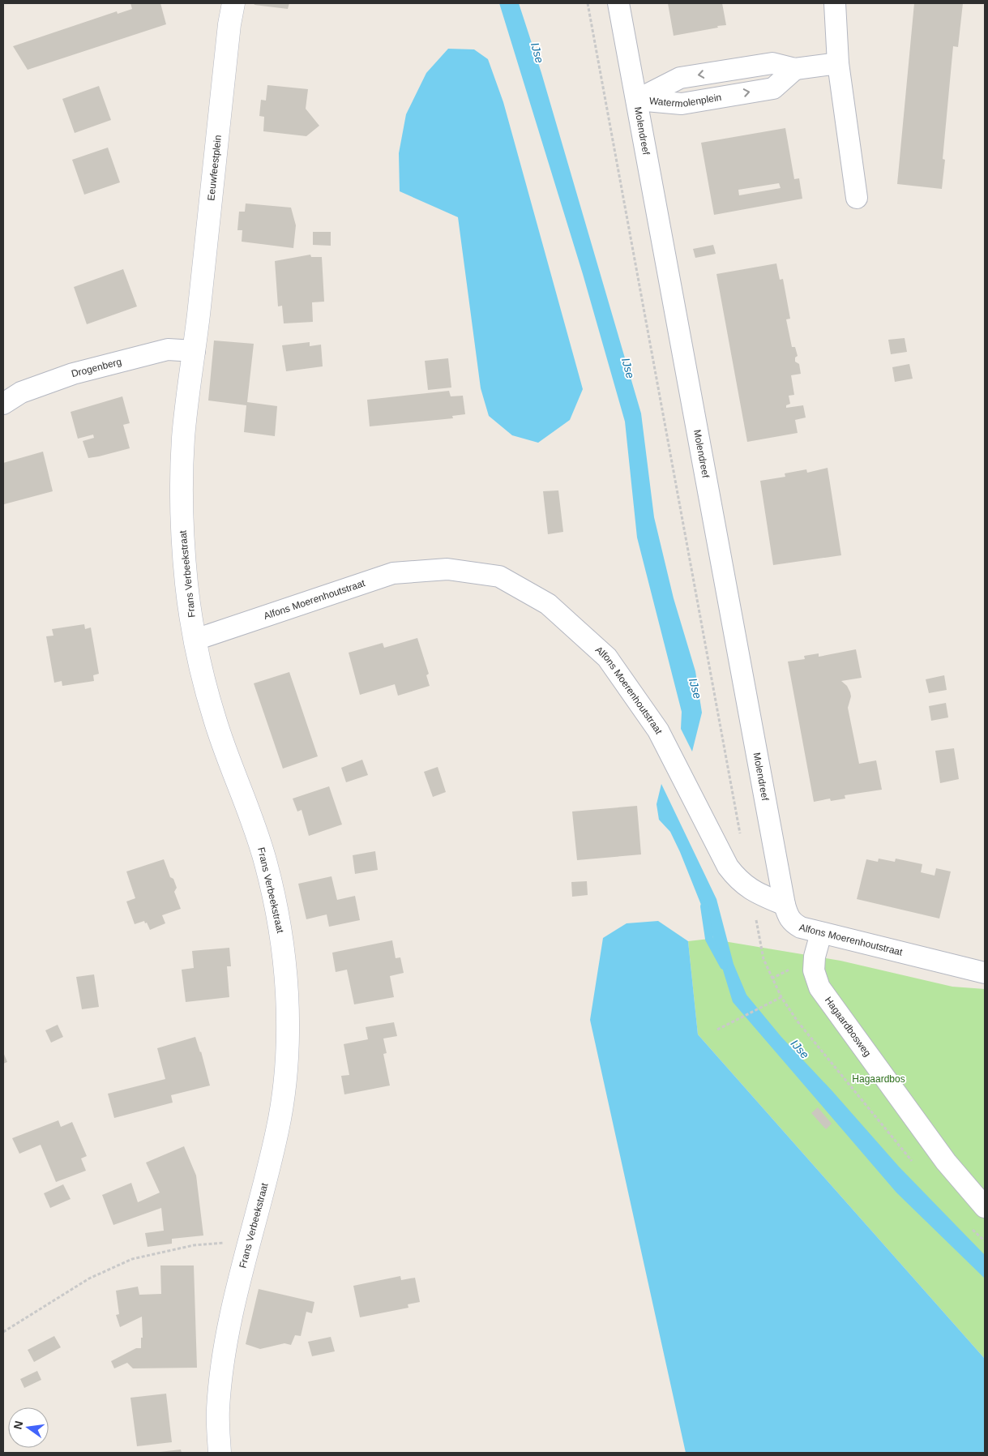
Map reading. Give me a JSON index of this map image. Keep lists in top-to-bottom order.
{
  "streets": {
    "main road": ["Eeuwfeestplein", "Frans Verbeekstraat"],
    "street": [
      "Watermolenplein",
      "Molendreef",
      "Drogenberg",
      "Alfons Moerenhoutstraat",
      "Hagaardbosweg"
    ]
  },
  "crossings": [
    ["Watermolenplein", "Molendreef"],
    ["Molendreef", "Alfons Moerenhoutstraat"],
    ["Eeuwfeestplein", "Drogenberg"],
    ["Eeuwfeestplein", "Frans Verbeekstraat"],
    ["Drogenberg", "Frans Verbeekstraat"],
    ["Frans Verbeekstraat", "Alfons Moerenhoutstraat"],
    ["Alfons Moerenhoutstraat", "Hagaardbosweg"]
  ],
  "water": ["IJse"],
  "parks": ["Hagaardbos"],
  "north": "left"
}
